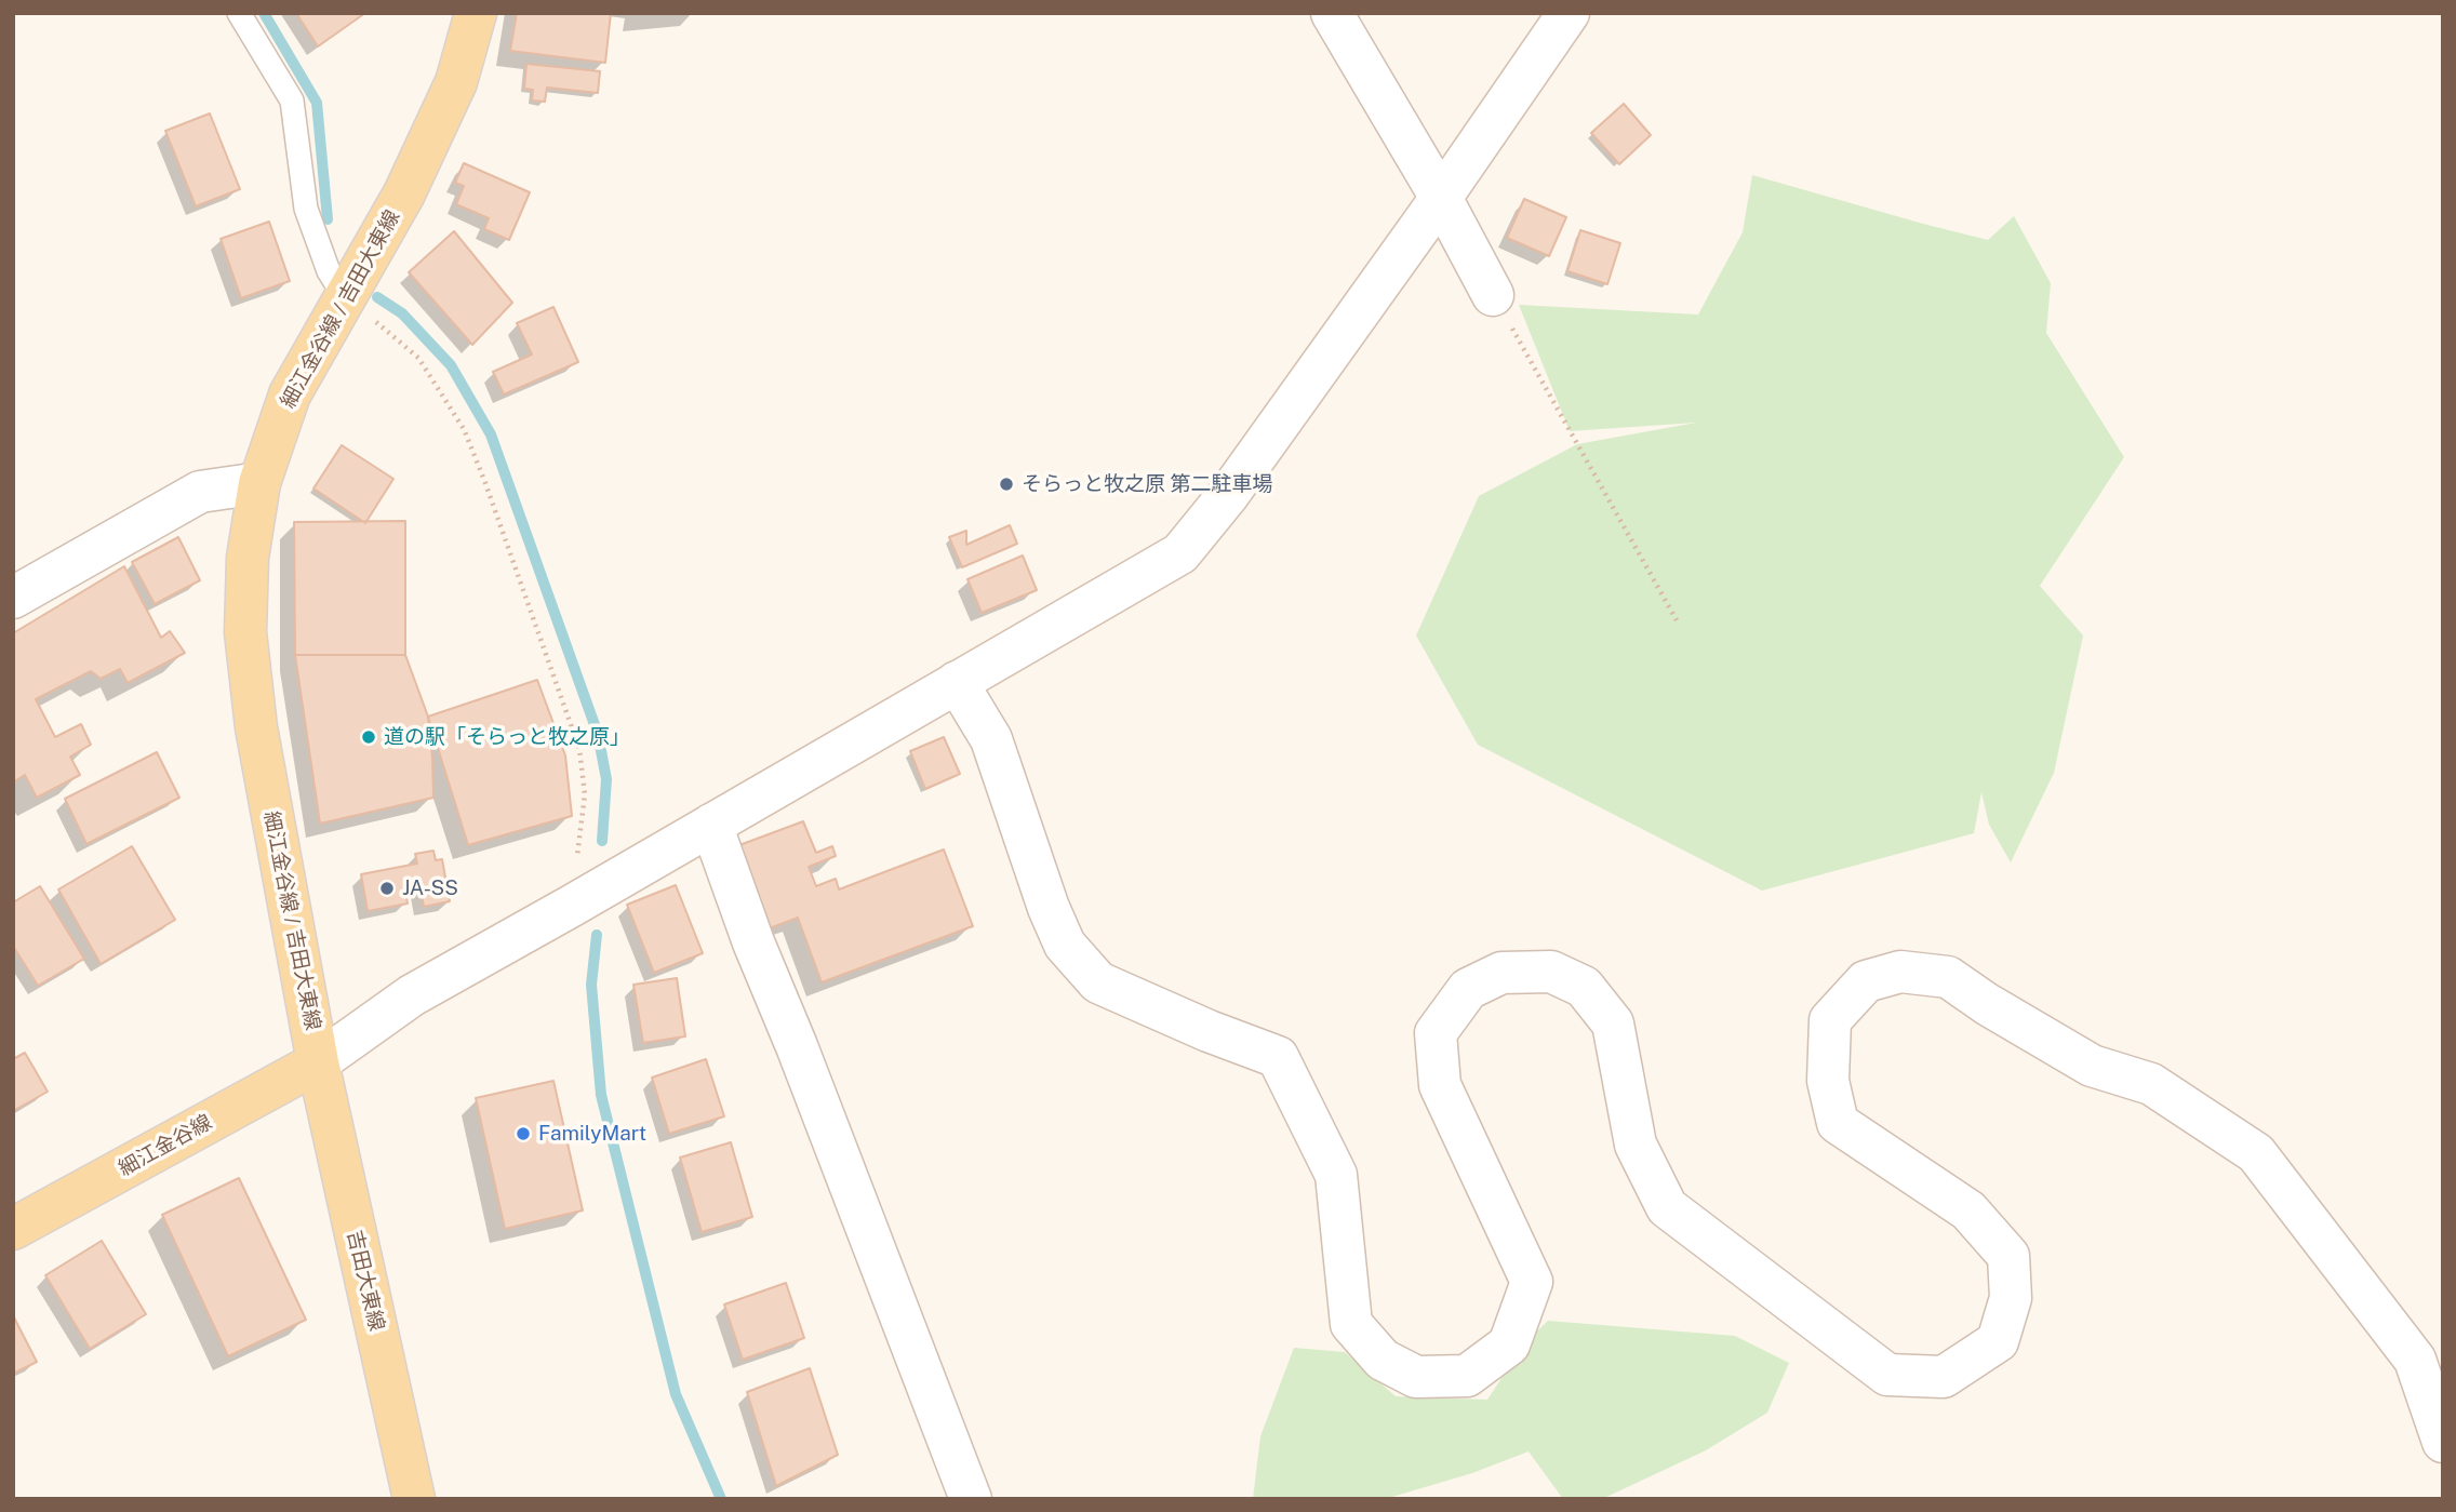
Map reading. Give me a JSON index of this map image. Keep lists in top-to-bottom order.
{
  "streets": {
    "main road": ["細江金谷線 / 吉田大東線", "細江金谷線", "吉田大東線"]
  },
  "crossings": [
    ["細江金谷線 / 吉田大東線", "細江金谷線"],
    ["細江金谷線 / 吉田大東線", "吉田大東線"],
    ["細江金谷線", "吉田大東線"]
  ],
  "places": [
    "そらっと牧之原 第二駐車場",
    "道の駅「そらっと牧之原」",
    "JA-SS",
    "FamilyMart"
  ]
}
